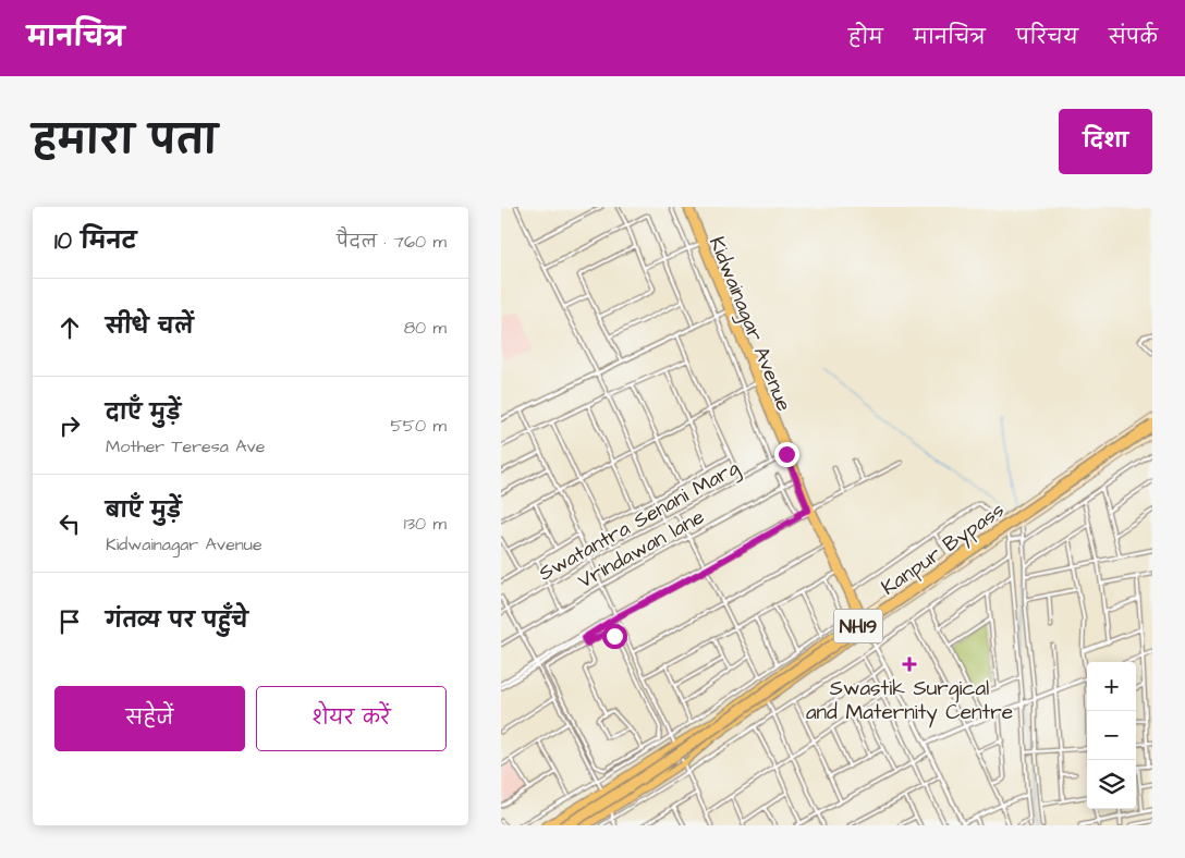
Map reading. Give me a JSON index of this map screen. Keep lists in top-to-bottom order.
{
  "streets": {
    "highway": ["Kanpur Bypass", "NH19"],
    "main road": ["Kidwainagar Avenue"],
    "street": ["Swatantra Senani Marg", "Vrindawan lane"]
  },
  "crossings": [
    ["Kidwainagar Avenue", "Swatantra Senani Marg"],
    ["Kidwainagar Avenue", "Vrindawan lane"]
  ],
  "places": {
    "health": ["Swastik Surgical and Maternity Centre"]
  },
  "page": {
    "header": "मानचित्र",
    "nav": [
      "होम",
      "मानचित्र",
      "परिचय",
      "संपर्क"
    ],
    "title": "हमारा पता",
    "buttons": [
      "दिशा",
      ["सहेजें", "शेयर करें"]
    ],
    "heading": ["10 मिनट", "पैदल · 760 m"],
    "list": [
      ["सीधे चलें", "80 m"],
      ["दाएँ मुड़ें", "Mother Teresa Ave", "550 m"],
      ["बाएँ मुड़ें", "Kidwainagar Avenue", "130 m"],
      "गंतव्य पर पहुँचे"
    ],
    "map_buttons": ["+", "−"]
  }
}
